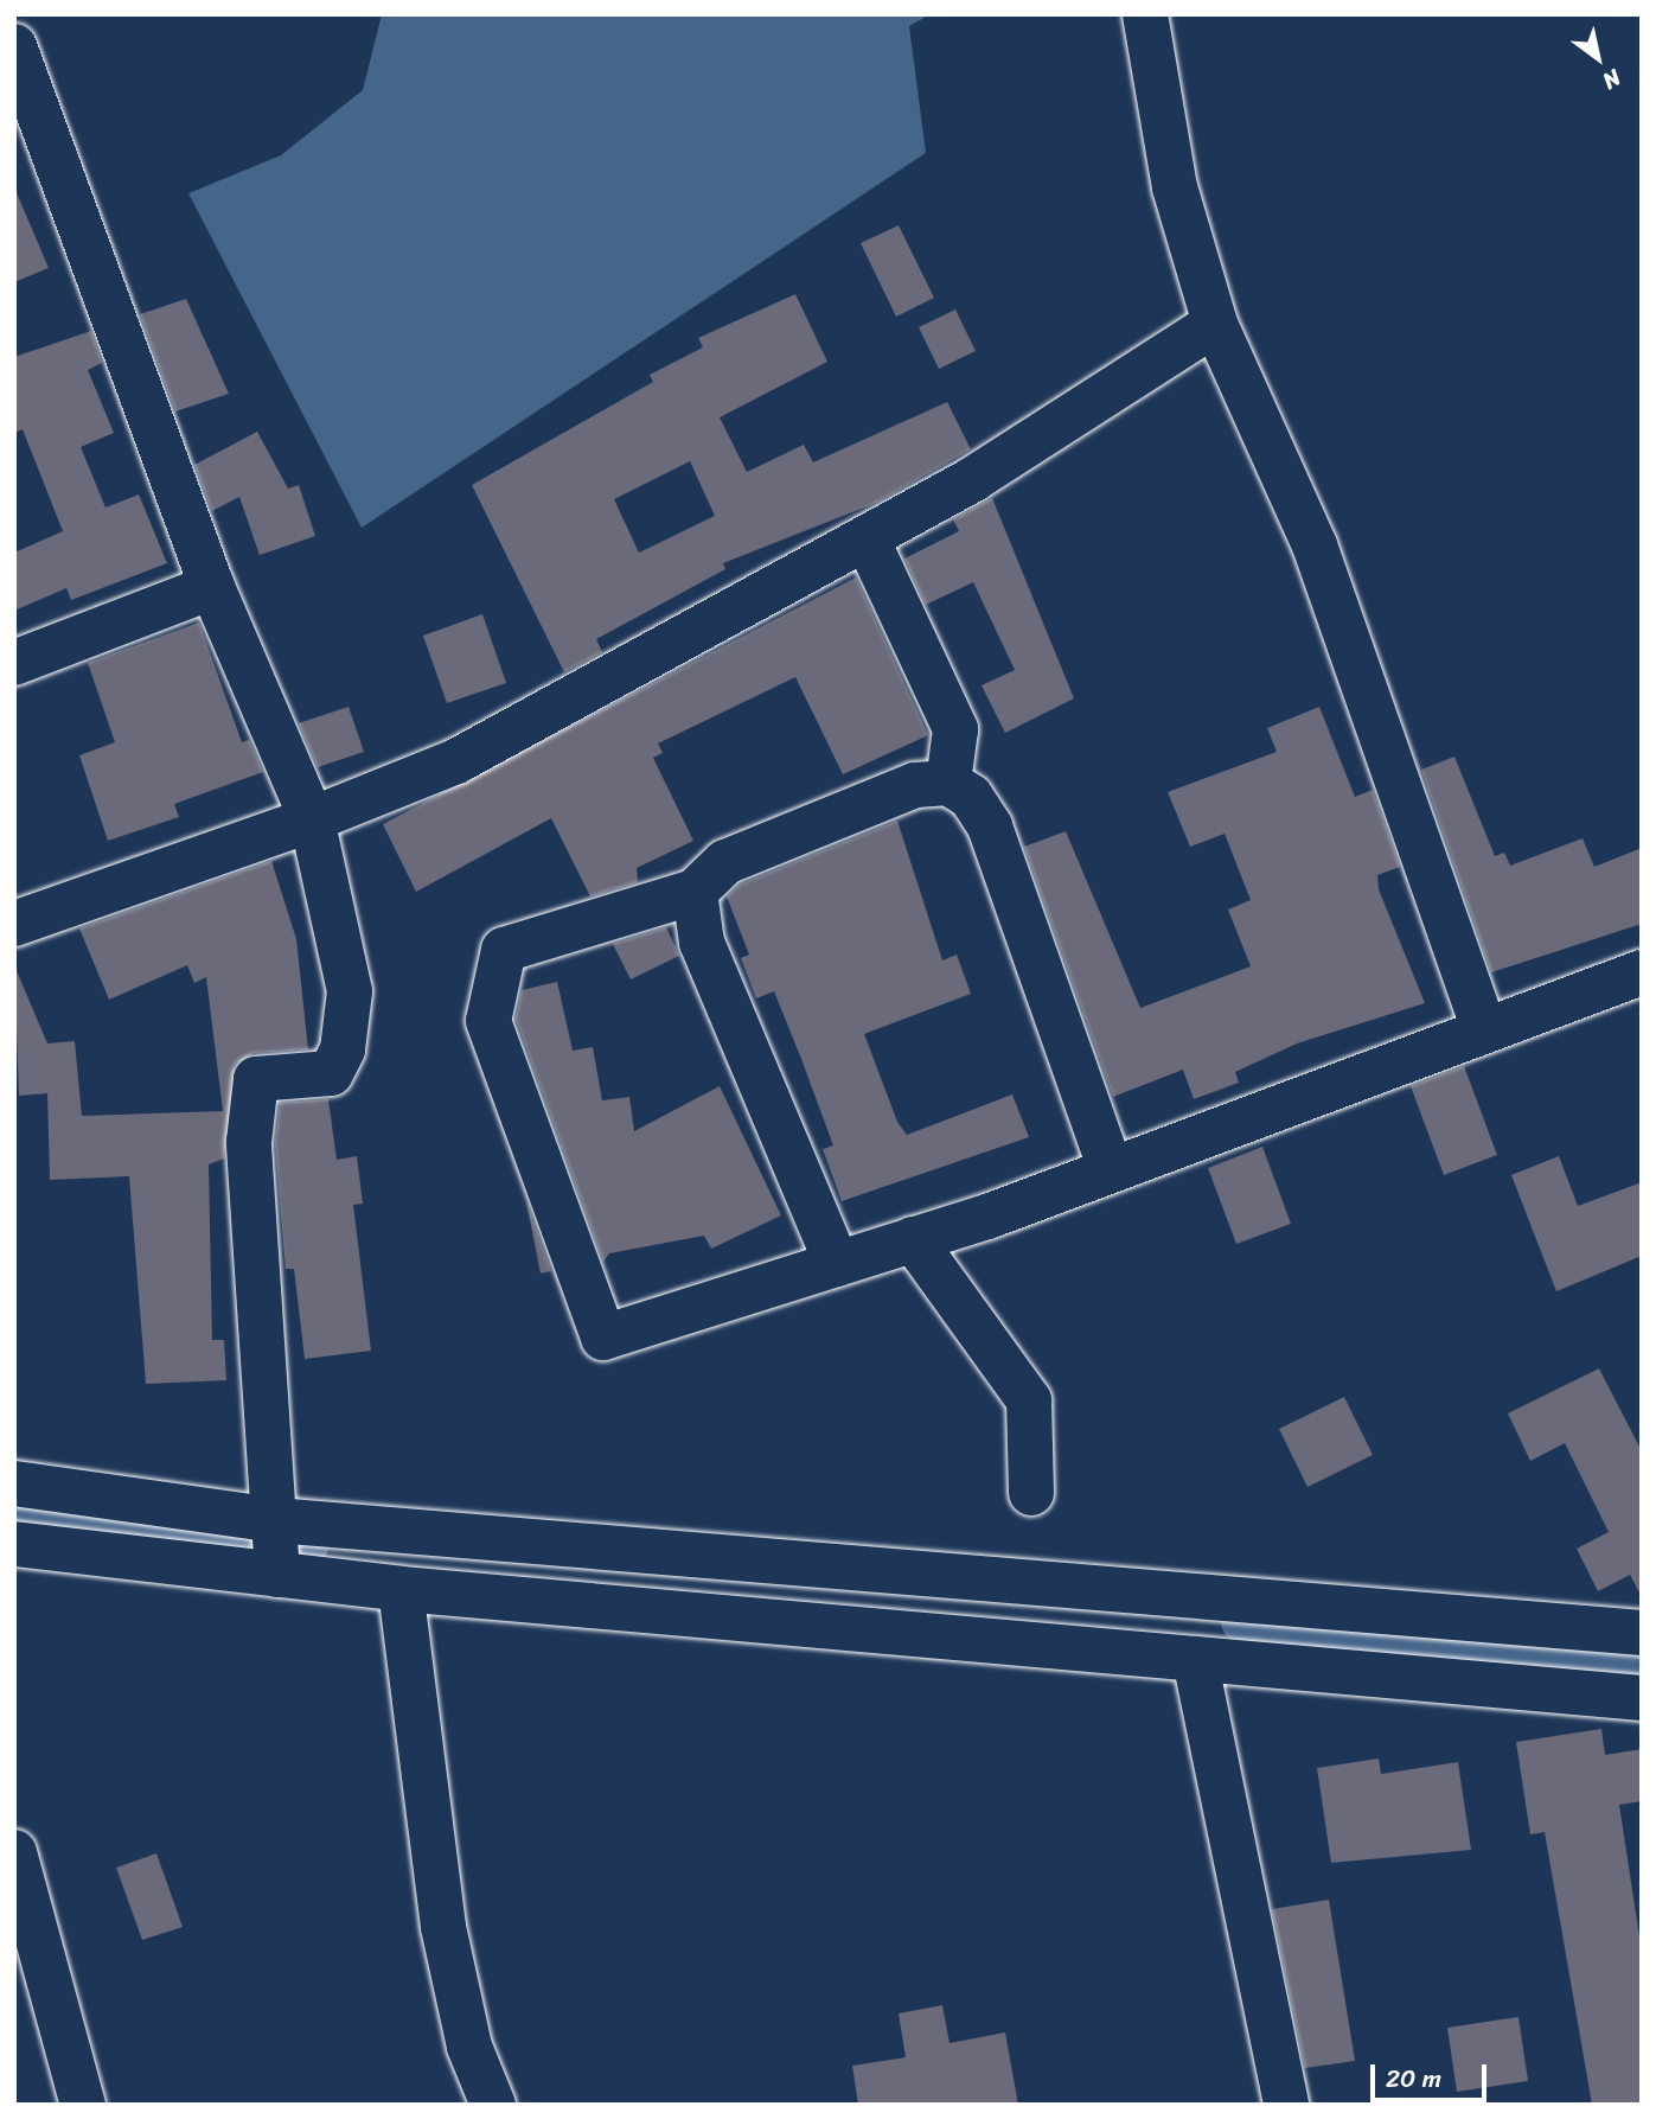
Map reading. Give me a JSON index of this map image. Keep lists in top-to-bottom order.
{
  "scale_bar": "20 m",
  "north": "bottom right"
}
